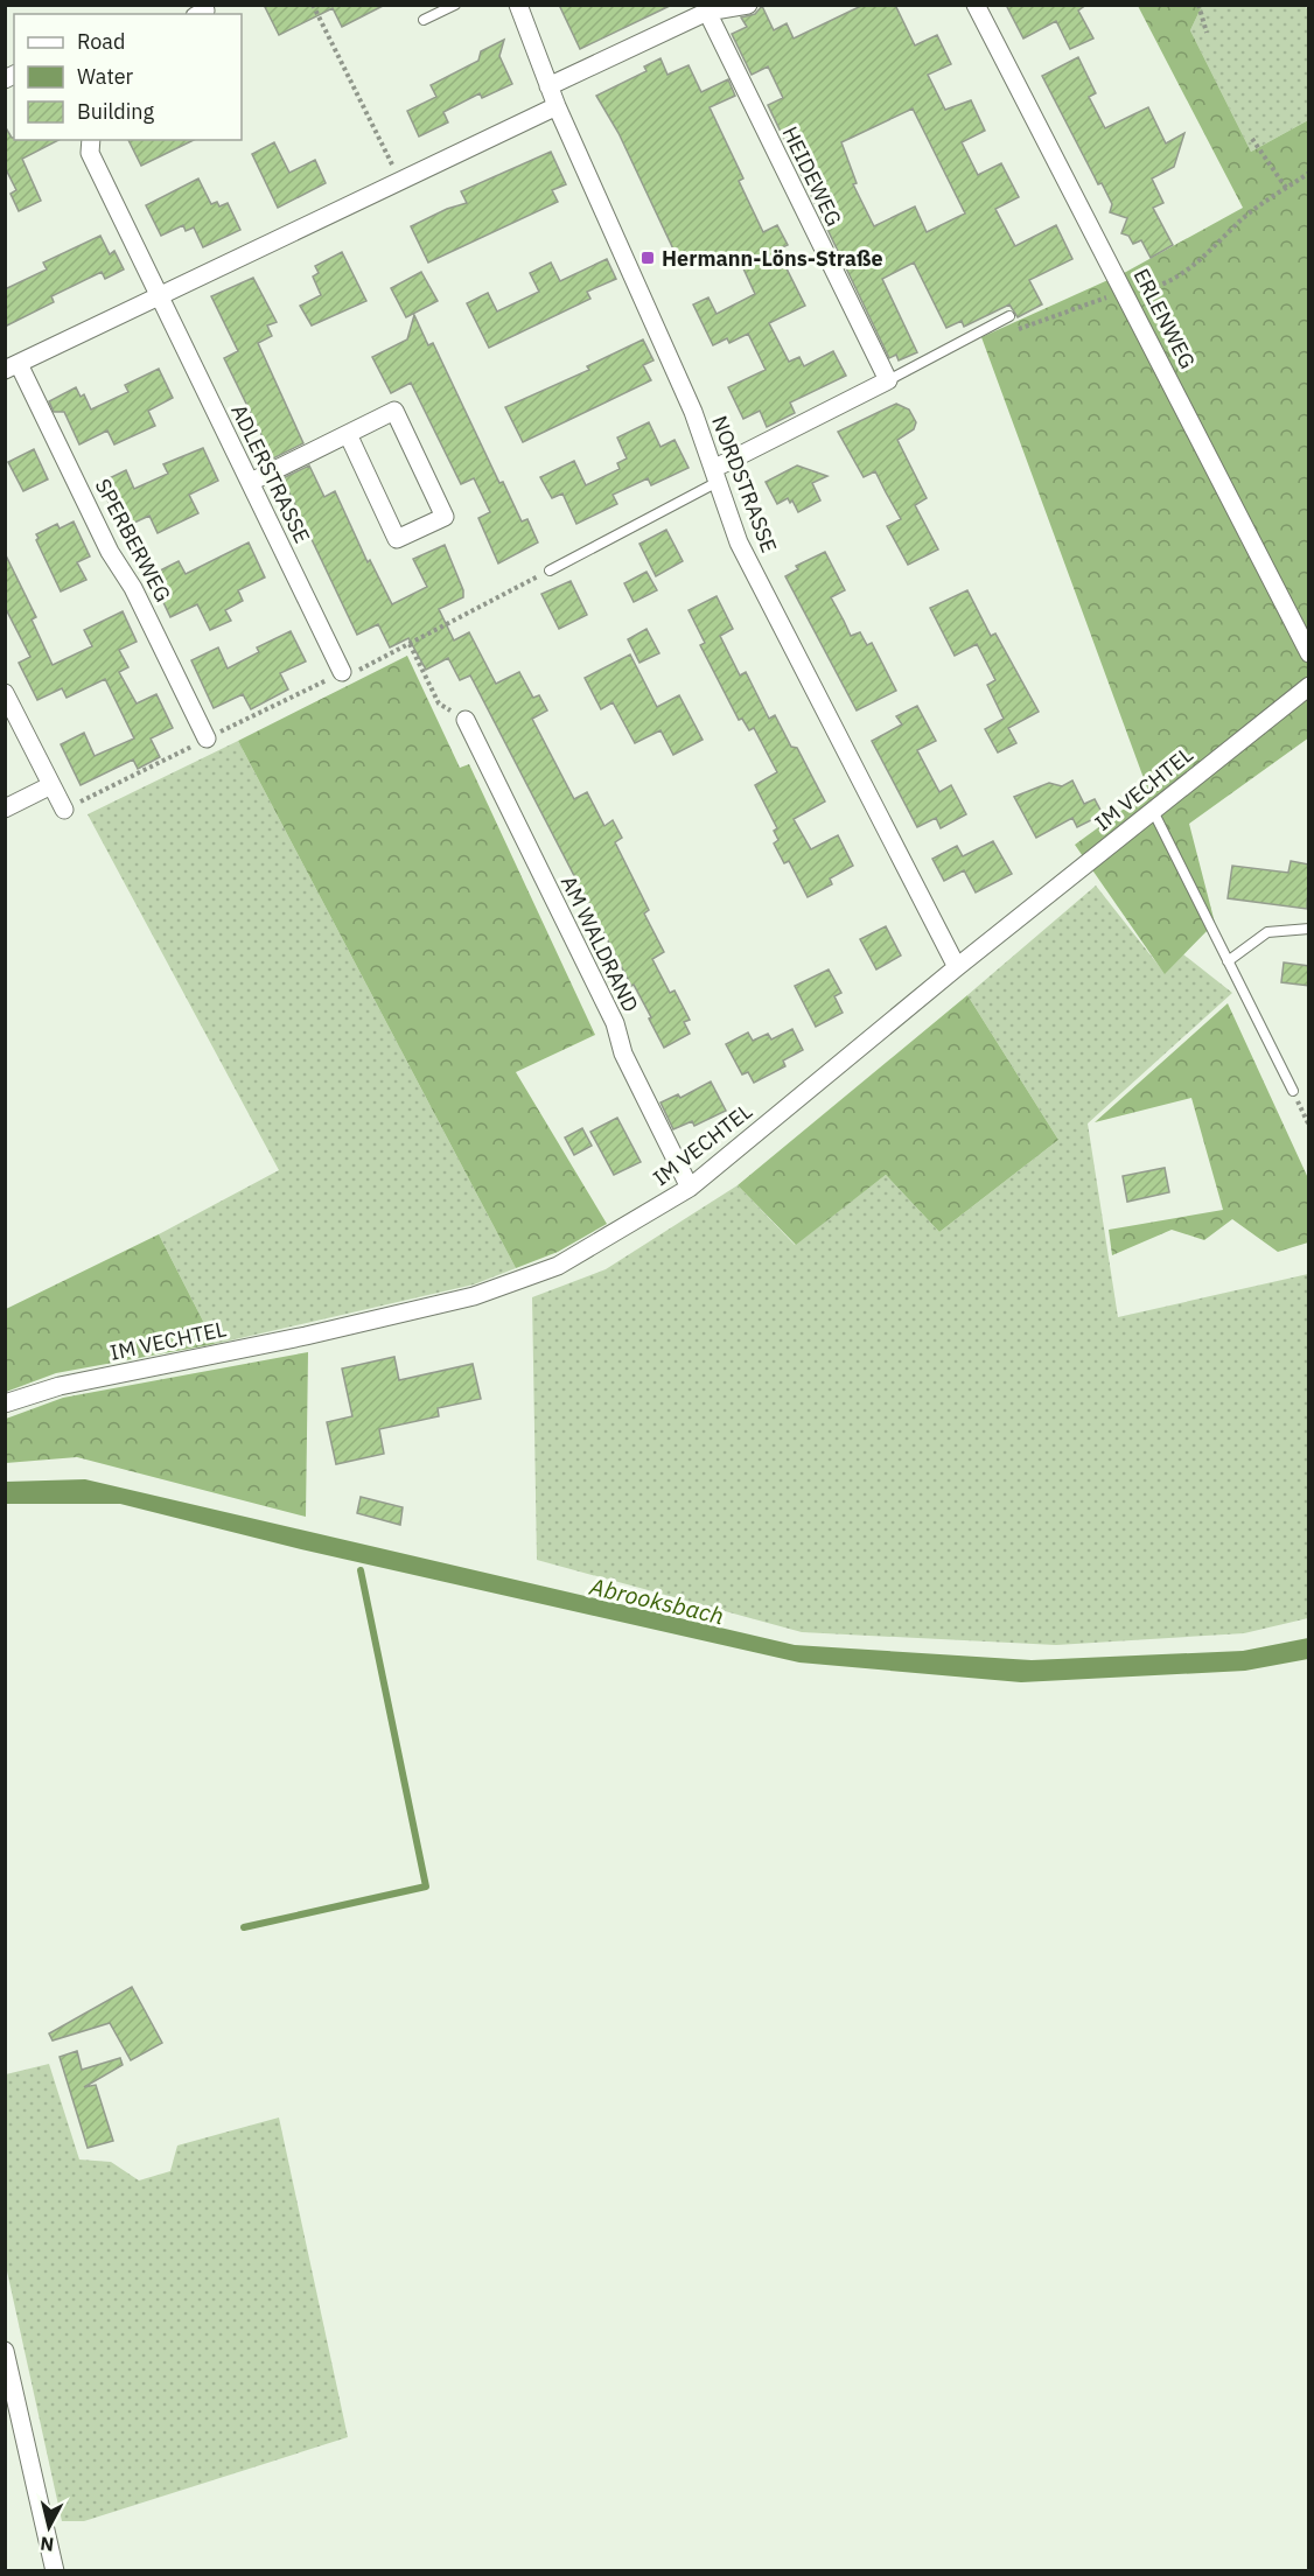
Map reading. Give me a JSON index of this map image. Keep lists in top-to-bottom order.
{
  "streets": {
    "street": [
      "HEIDEWEG",
      "ERLENWEG",
      "ADLERSTRASSE",
      "NORDSTRASSE",
      "SPERBERWEG",
      "IM VECHTEL",
      "AM WALDRAND"
    ]
  },
  "crossings": [
    ["NORDSTRASSE", "IM VECHTEL"],
    ["IM VECHTEL", "AM WALDRAND"]
  ],
  "water": ["Abrooksbach"],
  "places": {
    "transit": ["Hermann-Löns-Straße"]
  },
  "legend": ["Road", "Water", "Building"],
  "north": "bottom"
}
